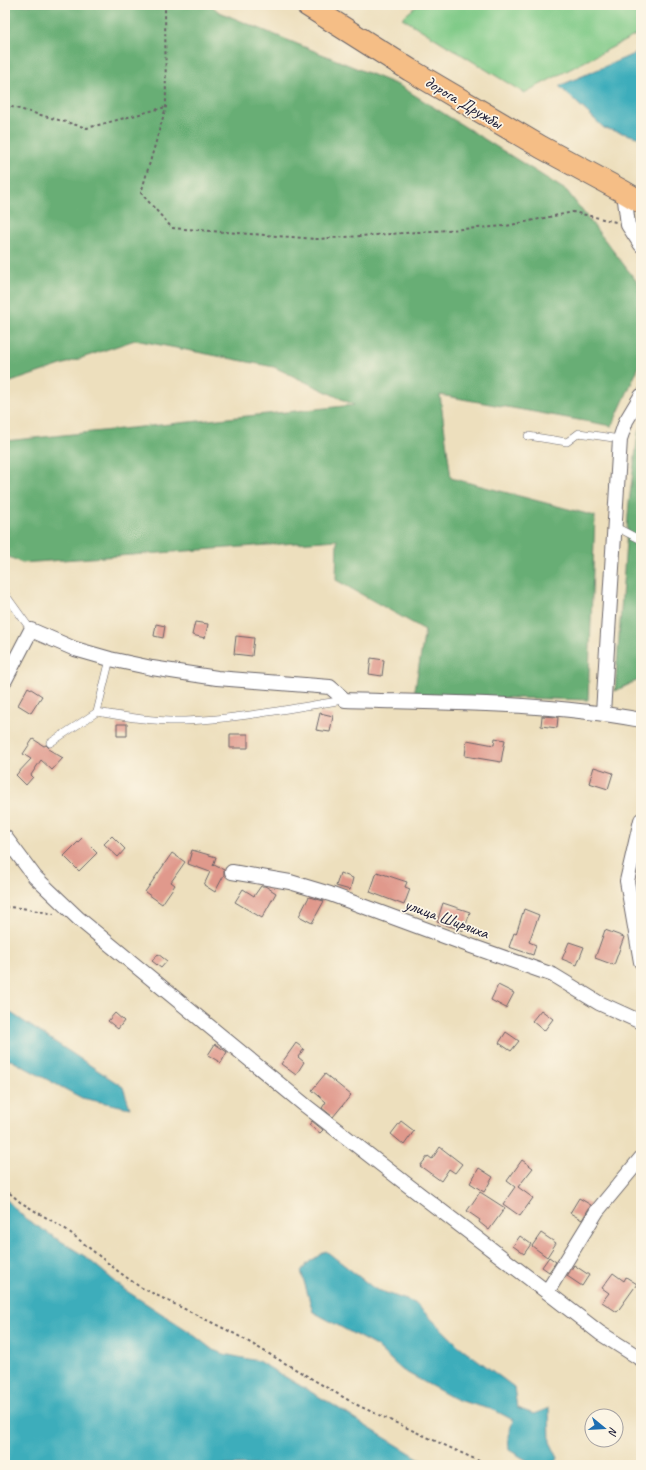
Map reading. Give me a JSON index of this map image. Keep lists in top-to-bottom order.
{
  "streets": {
    "main road": ["дорога Дружбы"],
    "street": ["улица Ширяиха"]
  },
  "north": "right"
}
